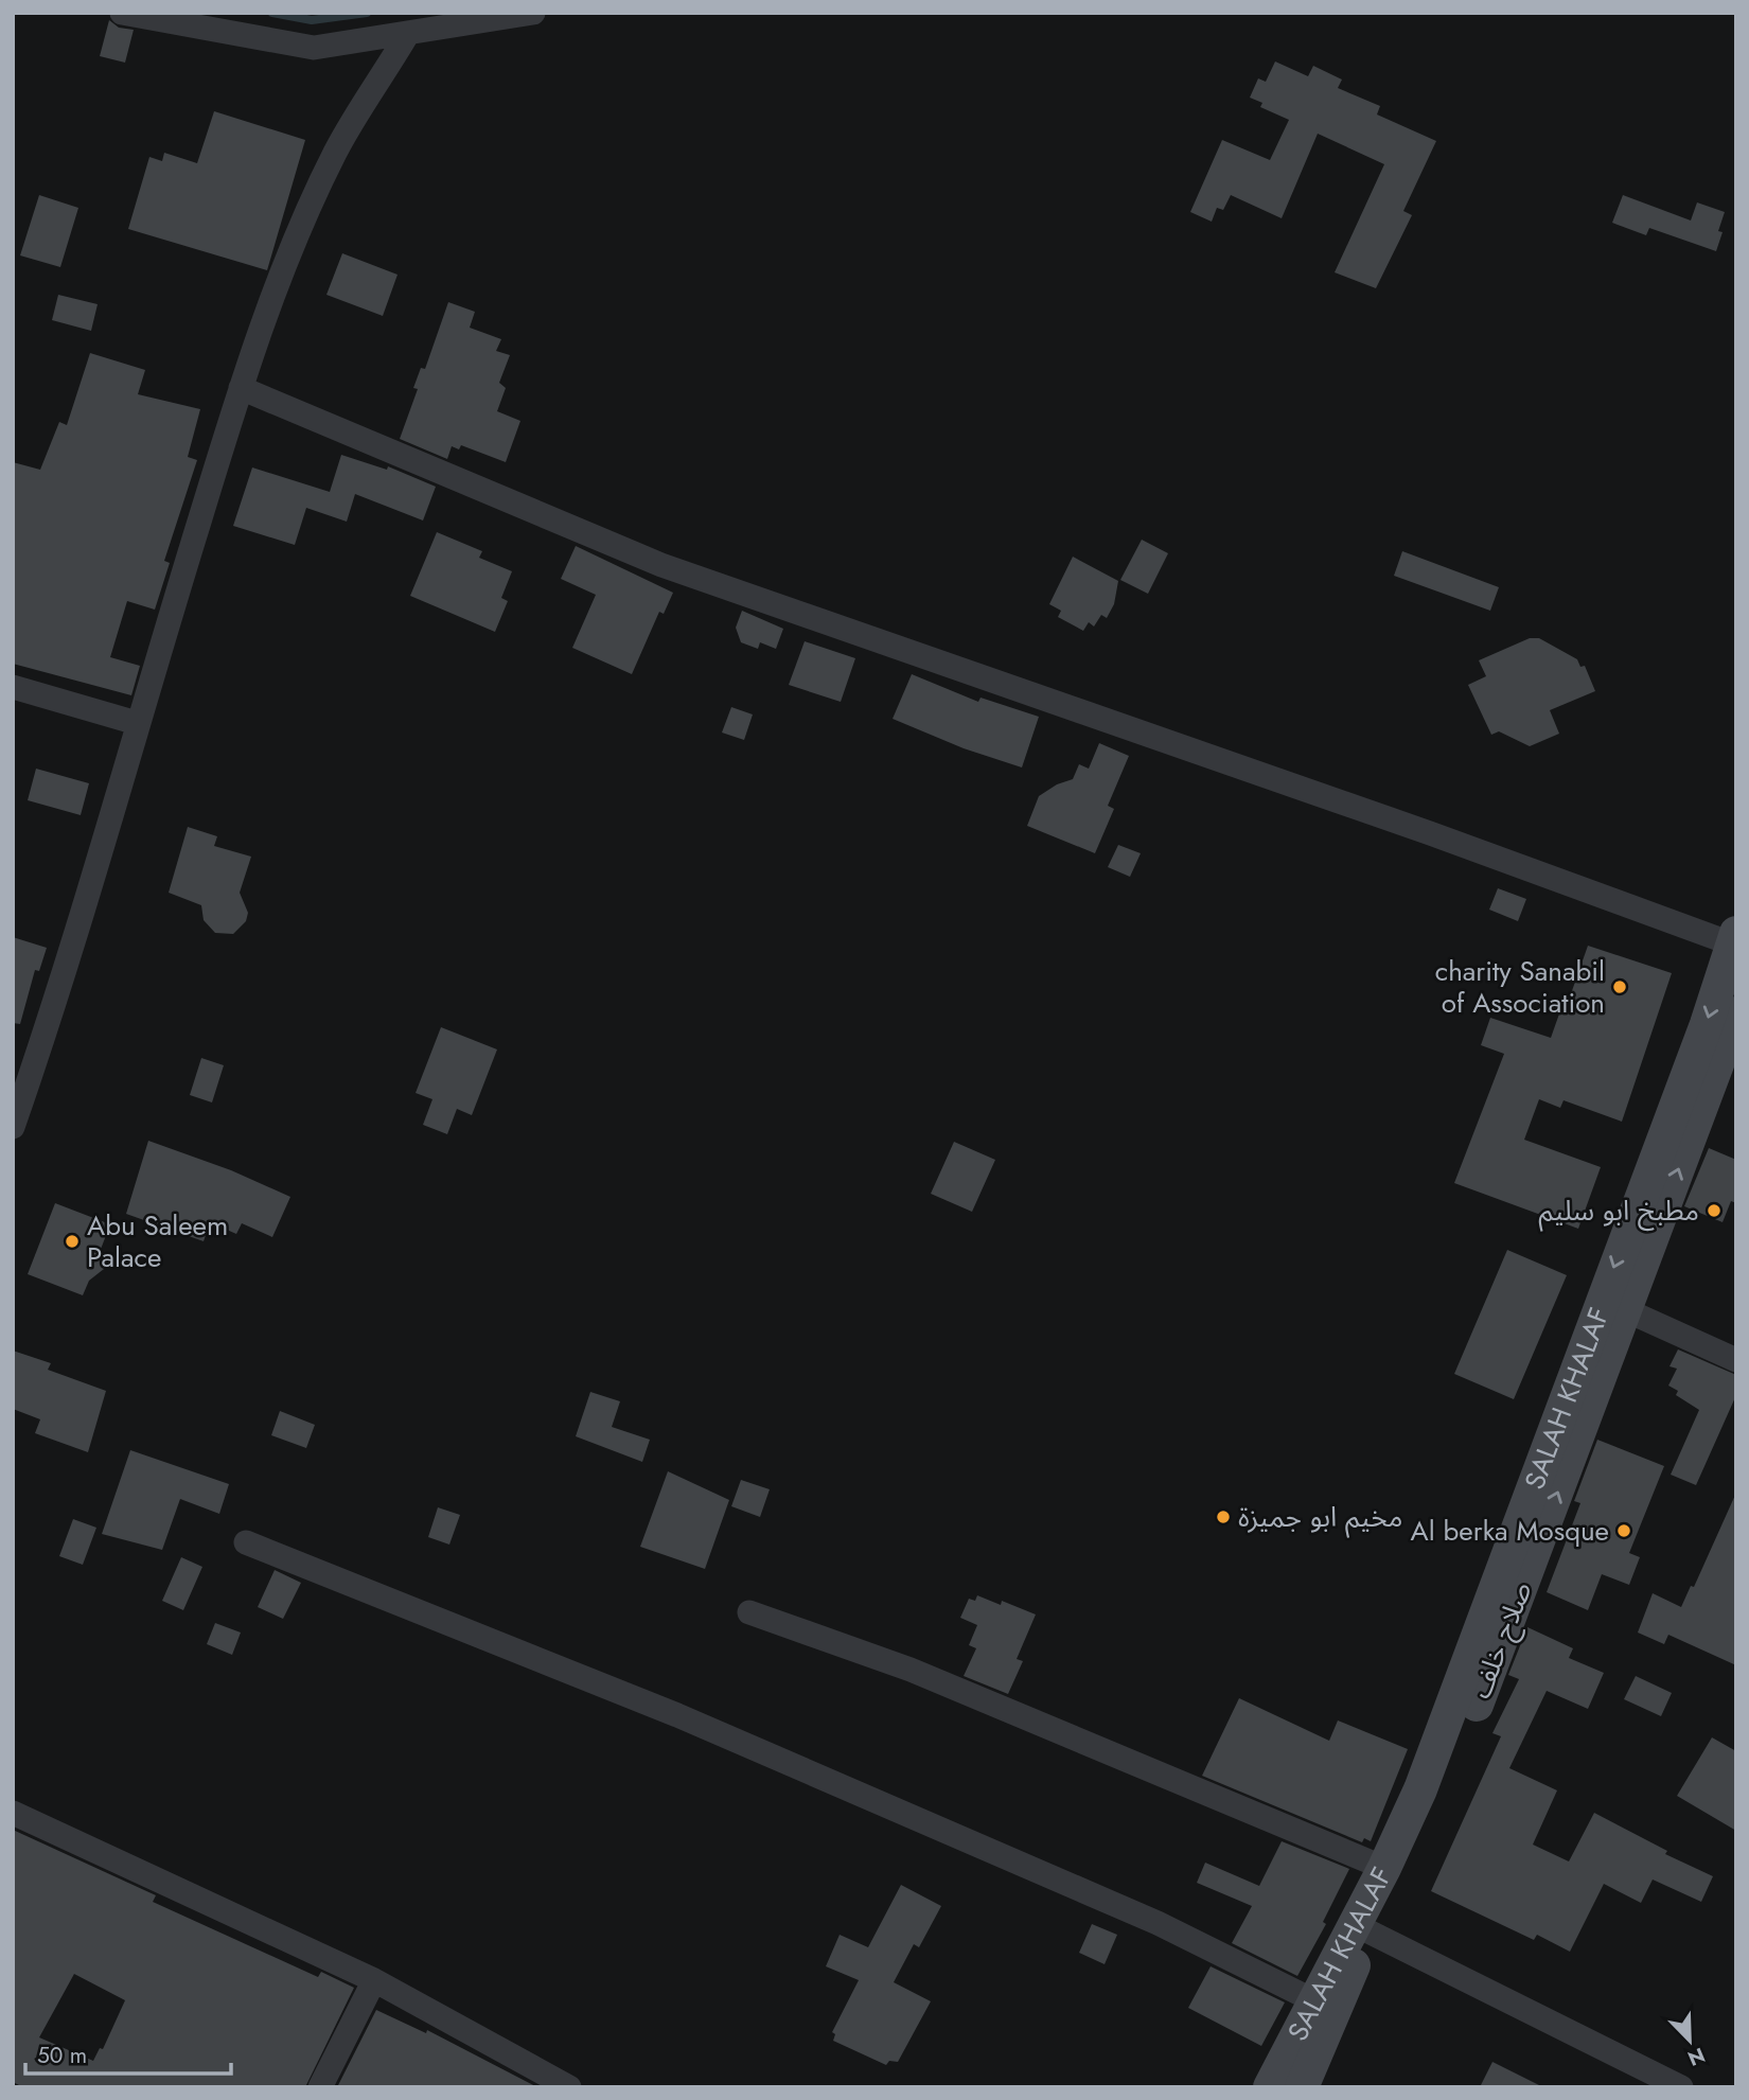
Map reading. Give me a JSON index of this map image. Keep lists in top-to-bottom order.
{
  "streets": {
    "main road": ["SALAH KHALAF", "صلاح خلف"]
  },
  "one_way": ["SALAH KHALAF", "صلاح خلف"],
  "places": [
    "charity Sanabil of Association",
    "مطبخ ابو سليم",
    "Abu Saleem Palace",
    "مخيم ابو جميزة",
    "Al berka Mosque"
  ],
  "scale_bar": "50 m",
  "north": "bottom right"
}
